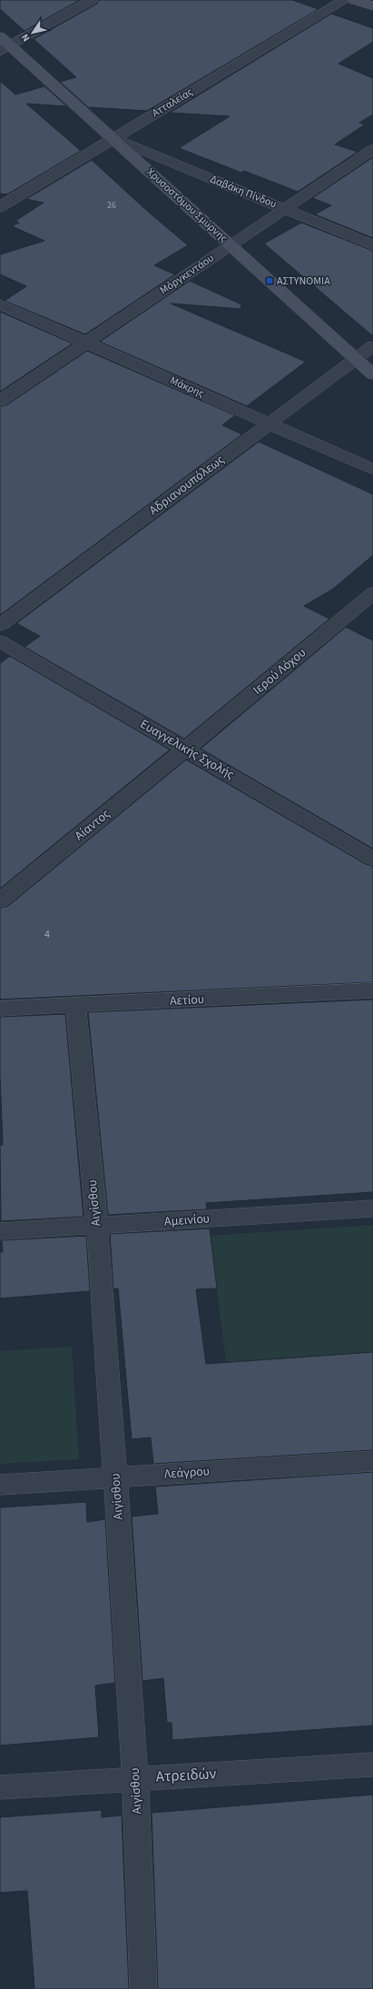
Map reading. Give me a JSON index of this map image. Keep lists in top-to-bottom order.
{
  "streets": {
    "street": [
      "Ατταλείας",
      "Δαβάκη Πίνδου",
      "Χρυσοστόμου Σμύρνης",
      "Μόργκεντάου",
      "Μάκρης",
      "Αδριανουπόλεως",
      "Ιερού Λόχου",
      "Ευαγγελικής Σχολής",
      "Αίαντος",
      "Αετίου",
      "Αιγίσθου",
      "Αμεινίου",
      "Λεάγρου",
      "Ατρειδών"
    ]
  },
  "crossings": [
    ["Ατταλείας", "Δαβάκη Πίνδου"],
    ["Ατταλείας", "Χρυσοστόμου Σμύρνης"],
    ["Δαβάκη Πίνδου", "Χρυσοστόμου Σμύρνης"],
    ["Δαβάκη Πίνδου", "Μόργκεντάου"],
    ["Χρυσοστόμου Σμύρνης", "Μόργκεντάου"],
    ["Χρυσοστόμου Σμύρνης", "Αδριανουπόλεως"],
    ["Μόργκεντάου", "Μάκρης"],
    ["Μάκρης", "Αδριανουπόλεως"],
    ["Αδριανουπόλεως", "Ευαγγελικής Σχολής"],
    ["Ιερού Λόχου", "Ευαγγελικής Σχολής"],
    ["Ιερού Λόχου", "Αίαντος"],
    ["Ευαγγελικής Σχολής", "Αίαντος"],
    ["Αετίου", "Αιγίσθου"],
    ["Αιγίσθου", "Αμεινίου"],
    ["Αιγίσθου", "Λεάγρου"],
    ["Αιγίσθου", "Ατρειδών"]
  ],
  "places": {
    "transit": ["ΑΣΤΥΝΟΜΙΑ"]
  },
  "house_numbers": ["26", "4"],
  "north": "bottom left"
}
